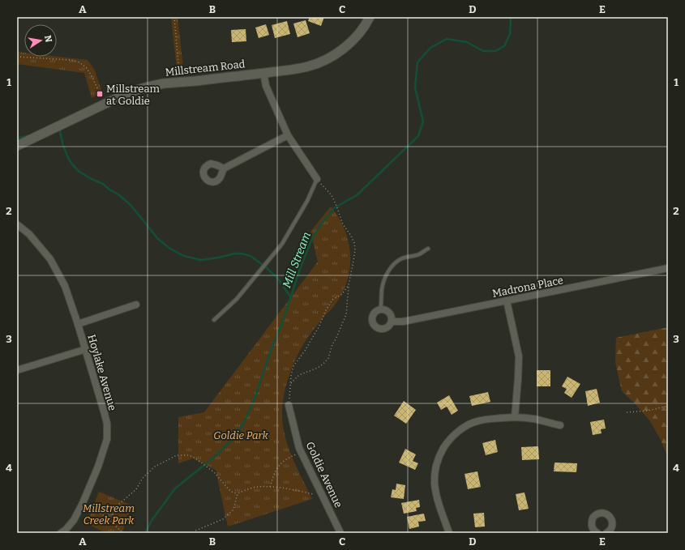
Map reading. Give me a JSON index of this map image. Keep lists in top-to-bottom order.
{
  "streets": {
    "main road": ["Millstream Road"],
    "street": ["Madrona Place", "Hoylake Avenue", "Goldie Avenue"]
  },
  "water": ["Mill Stream"],
  "parks": ["Goldie Park", "Millstream Creek Park"],
  "places": {
    "transit": ["Millstream at Goldie"]
  },
  "north": "right",
  "grid": {
    "columns": [
      "A",
      "B",
      "C",
      "D",
      "E"
    ],
    "rows": [
      "1",
      "2",
      "3",
      "4"
    ]
  }
}
